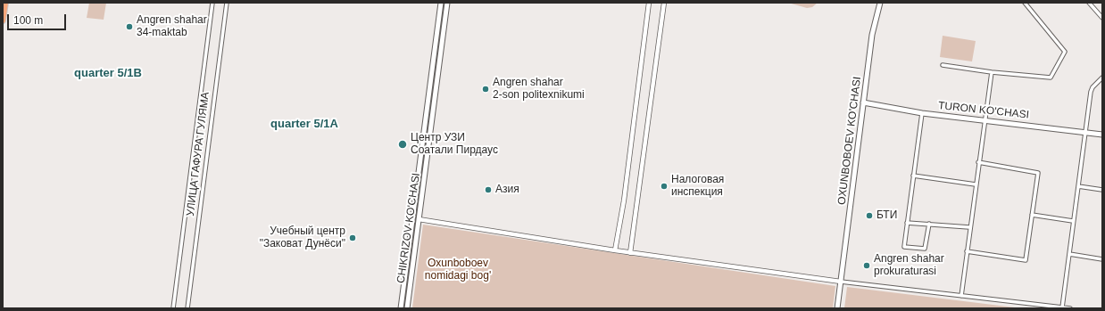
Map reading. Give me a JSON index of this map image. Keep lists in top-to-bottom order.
{
  "streets": {
    "main road": ["TURON KO'CHASI", "OXUNBOBOEV KO'CHASI", "CHIKRIZOV KO'CHASI"],
    "street": ["УЛИЦА ГАФУРА ГУЛЯМА"]
  },
  "crossings": [
    ["TURON KO'CHASI", "OXUNBOBOEV KO'CHASI"]
  ],
  "districts": ["quarter 5/1B", "quarter 5/1A"],
  "parks": ["Oxunboboev nomidagi bog'"],
  "places": [
    "Angren shahar 34-maktab",
    "Angren shahar 2-son politexnikumi",
    "Центр УЗИ Соатали Пирдаус",
    "Налоговая инспекция",
    "Азия",
    "БТИ",
    "Учебный центр \"Заковат Дунёси\"",
    "Angren shahar prokuraturasi"
  ],
  "scale_bar": "100 m"
}
